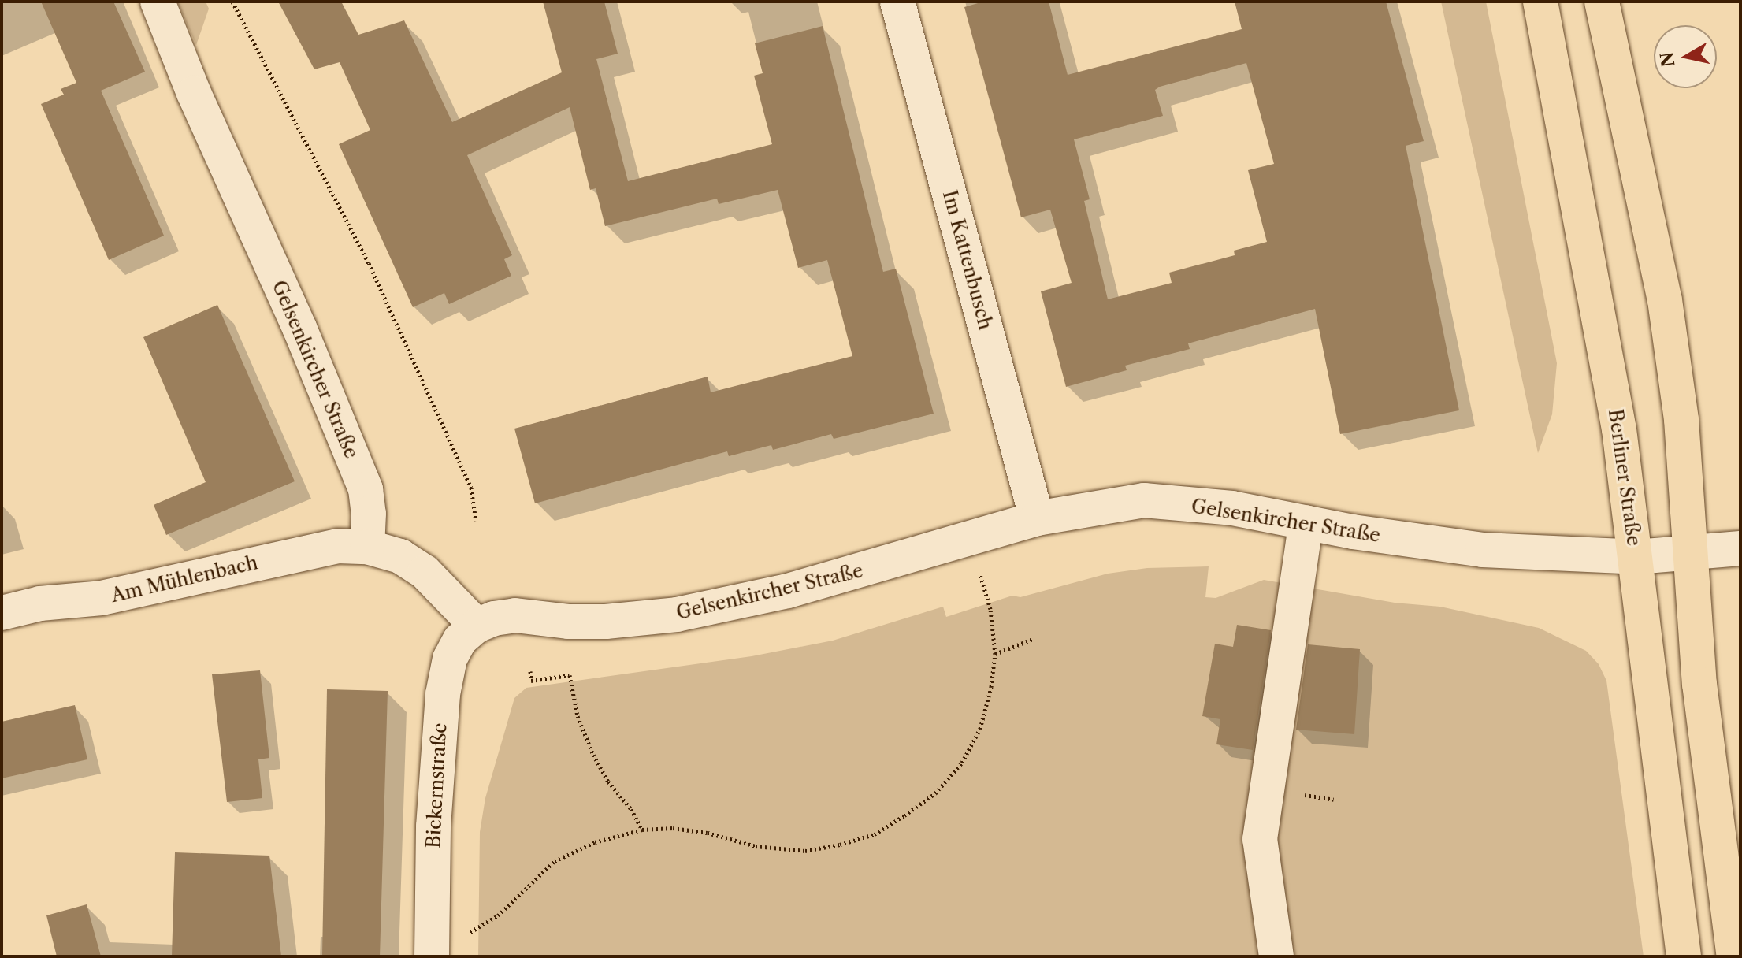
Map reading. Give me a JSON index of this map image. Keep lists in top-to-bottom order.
{
  "streets": {
    "main road": ["Berliner Straße"],
    "street": [
      "Im Kattenbusch",
      "Gelsenkircher Straße",
      "Am Mühlenbach",
      "Bickernstraße"
    ]
  },
  "crossings": [
    ["Im Kattenbusch", "Gelsenkircher Straße"],
    ["Gelsenkircher Straße", "Berliner Straße"],
    ["Gelsenkircher Straße", "Am Mühlenbach"],
    ["Gelsenkircher Straße", "Bickernstraße"]
  ],
  "north": "left"
}
